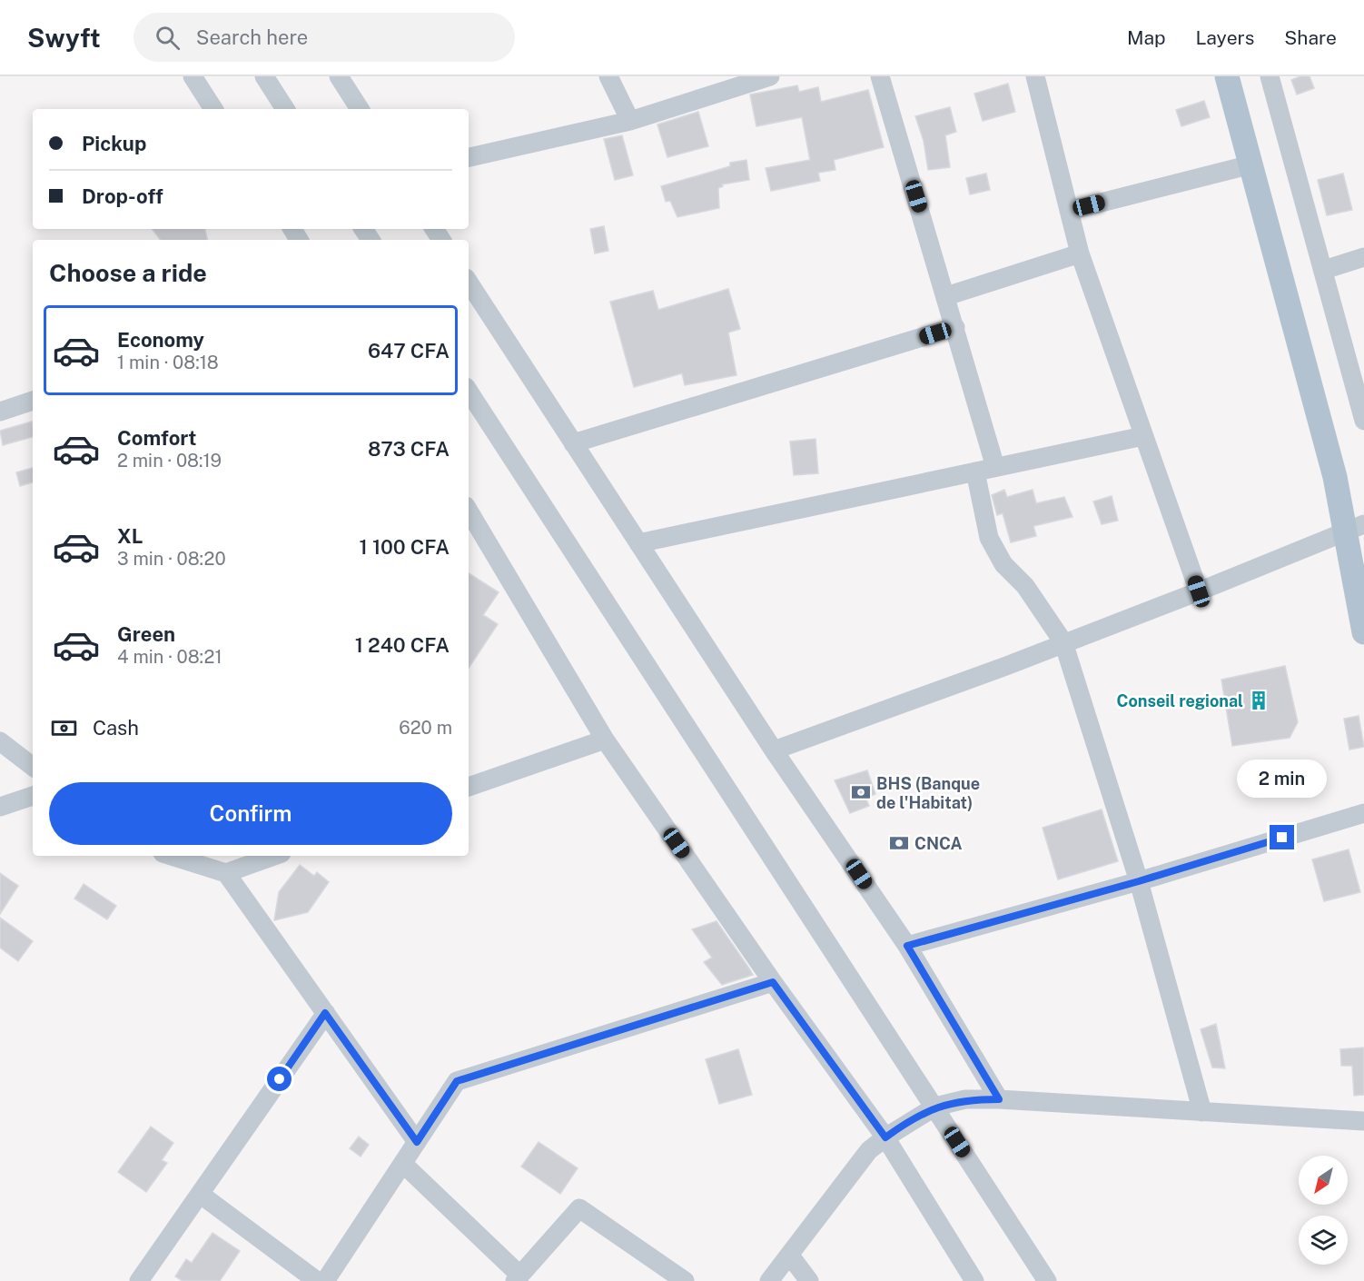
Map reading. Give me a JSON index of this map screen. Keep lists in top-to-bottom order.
{
  "places": {
    "building": ["Conseil regional"],
    "bank": ["BHS (Banque de l'Habitat)", "CNCA"]
  },
  "north": "bottom left",
  "page": {
    "header": "Swyft",
    "search": "Search here",
    "nav": ["Map", "Layers", "Share"],
    "banner": ["Pickup", "Drop-off"],
    "heading": "Choose a ride",
    "list": [
      {
        "name": "Economy",
        "note": "1 min · 08:18",
        "value": "647 CFA"
      },
      {
        "name": "Comfort",
        "note": "2 min · 08:19",
        "value": "873 CFA"
      },
      {
        "name": "XL",
        "note": "3 min · 08:20",
        "value": "1 100 CFA"
      },
      {
        "name": "Green",
        "note": "4 min · 08:21",
        "value": "1 240 CFA"
      }
    ],
    "pay": ["Cash", "620 m"],
    "bubble": "2 min",
    "buttons": "Confirm"
  }
}
